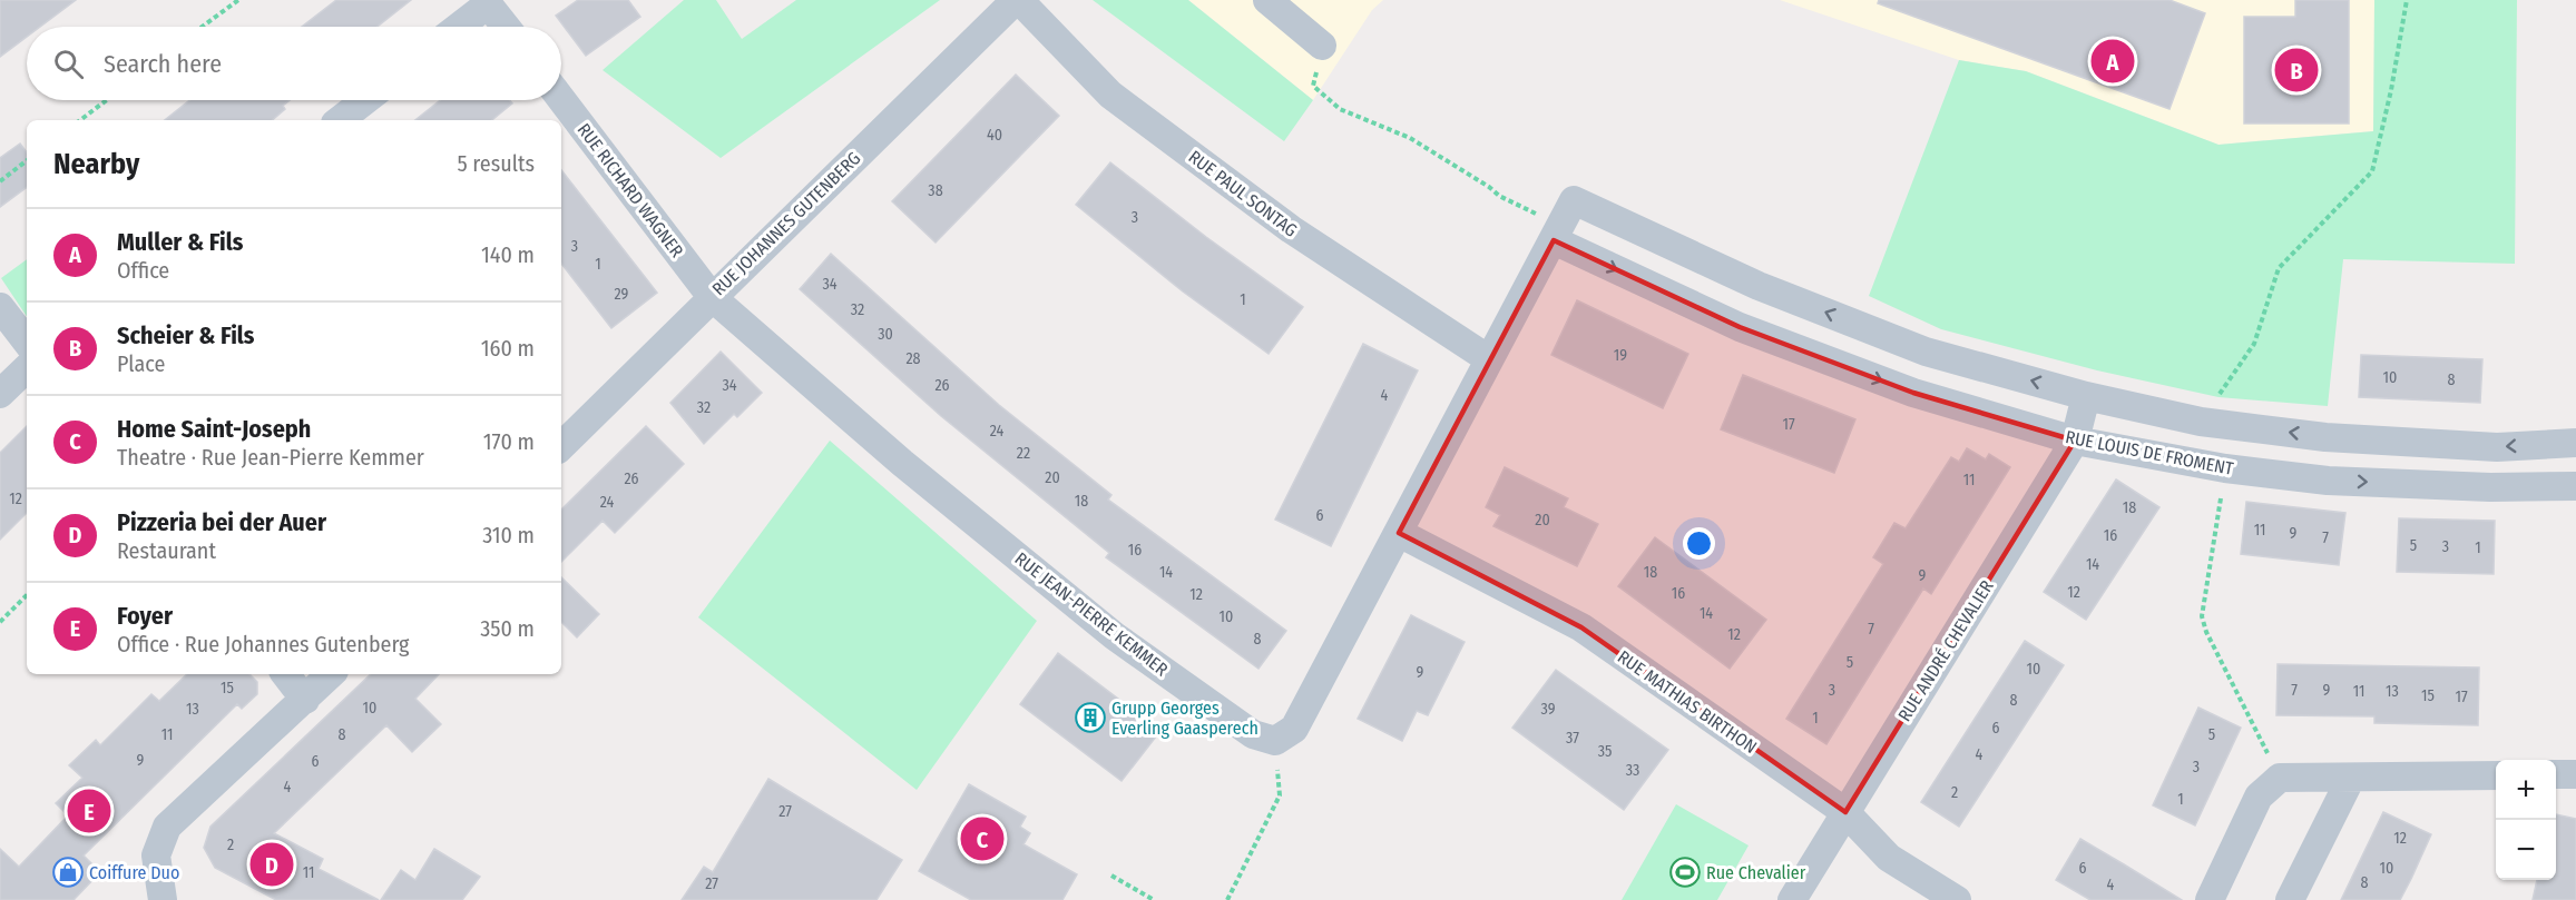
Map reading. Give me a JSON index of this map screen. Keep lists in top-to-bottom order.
{
  "streets": {
    "street": [
      "RUE RICHARD WAGNER",
      "RUE PAUL SONTAG",
      "RUE JOHANNES GUTENBERG",
      "RUE LOUIS DE FROMENT",
      "RUE JEAN-PIERRE KEMMER",
      "RUE ANDRÉ CHEVALIER",
      "RUE MATHIAS BIRTHON"
    ]
  },
  "crossings": [
    ["RUE RICHARD WAGNER", "RUE JOHANNES GUTENBERG"],
    ["RUE RICHARD WAGNER", "RUE JEAN-PIERRE KEMMER"],
    ["RUE PAUL SONTAG", "RUE JOHANNES GUTENBERG"],
    ["RUE JOHANNES GUTENBERG", "RUE JEAN-PIERRE KEMMER"],
    ["RUE LOUIS DE FROMENT", "RUE ANDRÉ CHEVALIER"],
    ["RUE ANDRÉ CHEVALIER", "RUE MATHIAS BIRTHON"]
  ],
  "places": {
    "building": ["Grupp Georges Everling Gaasperech"],
    "shop": ["Coiffure Duo"],
    "sports": ["Rue Chevalier"]
  },
  "house_numbers": [
    "40",
    "38",
    "3",
    "3",
    "1",
    "34",
    "29",
    "1",
    "32",
    "30",
    "19",
    "28",
    "10",
    "8",
    "34",
    "26",
    "4",
    "32",
    "17",
    "24",
    "22",
    "20",
    "26",
    "11",
    "12",
    "18",
    "24",
    "18",
    "6",
    "20",
    "11",
    "9",
    "16",
    "7",
    "5",
    "3",
    "1",
    "16",
    "14",
    "14",
    "18",
    "9",
    "12",
    "16",
    "12",
    "14",
    "10",
    "7",
    "12",
    "8",
    "5",
    "10",
    "9",
    "15",
    "3",
    "7",
    "9",
    "11",
    "13",
    "15",
    "17",
    "8",
    "10",
    "13",
    "39",
    "1",
    "6",
    "11",
    "8",
    "5",
    "37",
    "35",
    "4",
    "9",
    "6",
    "3",
    "33",
    "4",
    "2",
    "1",
    "27",
    "12",
    "2",
    "6",
    "10",
    "11",
    "8",
    "27",
    "4"
  ],
  "page": {
    "search": "Search here",
    "pins": [
      "A",
      "B",
      "E",
      "C",
      "D"
    ],
    "heading": ["Nearby", "5 results"],
    "list": [
      {
        "mark": "A",
        "name": "Muller & Fils",
        "note": "Office",
        "value": "140 m"
      },
      {
        "mark": "B",
        "name": "Scheier & Fils",
        "note": "Place",
        "value": "160 m"
      },
      {
        "mark": "C",
        "name": "Home Saint-Joseph",
        "note": "Theatre · Rue Jean-Pierre Kemmer",
        "value": "170 m"
      },
      {
        "mark": "D",
        "name": "Pizzeria bei der Auer",
        "note": "Restaurant",
        "value": "310 m"
      },
      {
        "mark": "E",
        "name": "Foyer",
        "note": "Office · Rue Johannes Gutenberg",
        "value": "350 m"
      }
    ],
    "map_buttons": ["+", "−"]
  }
}
